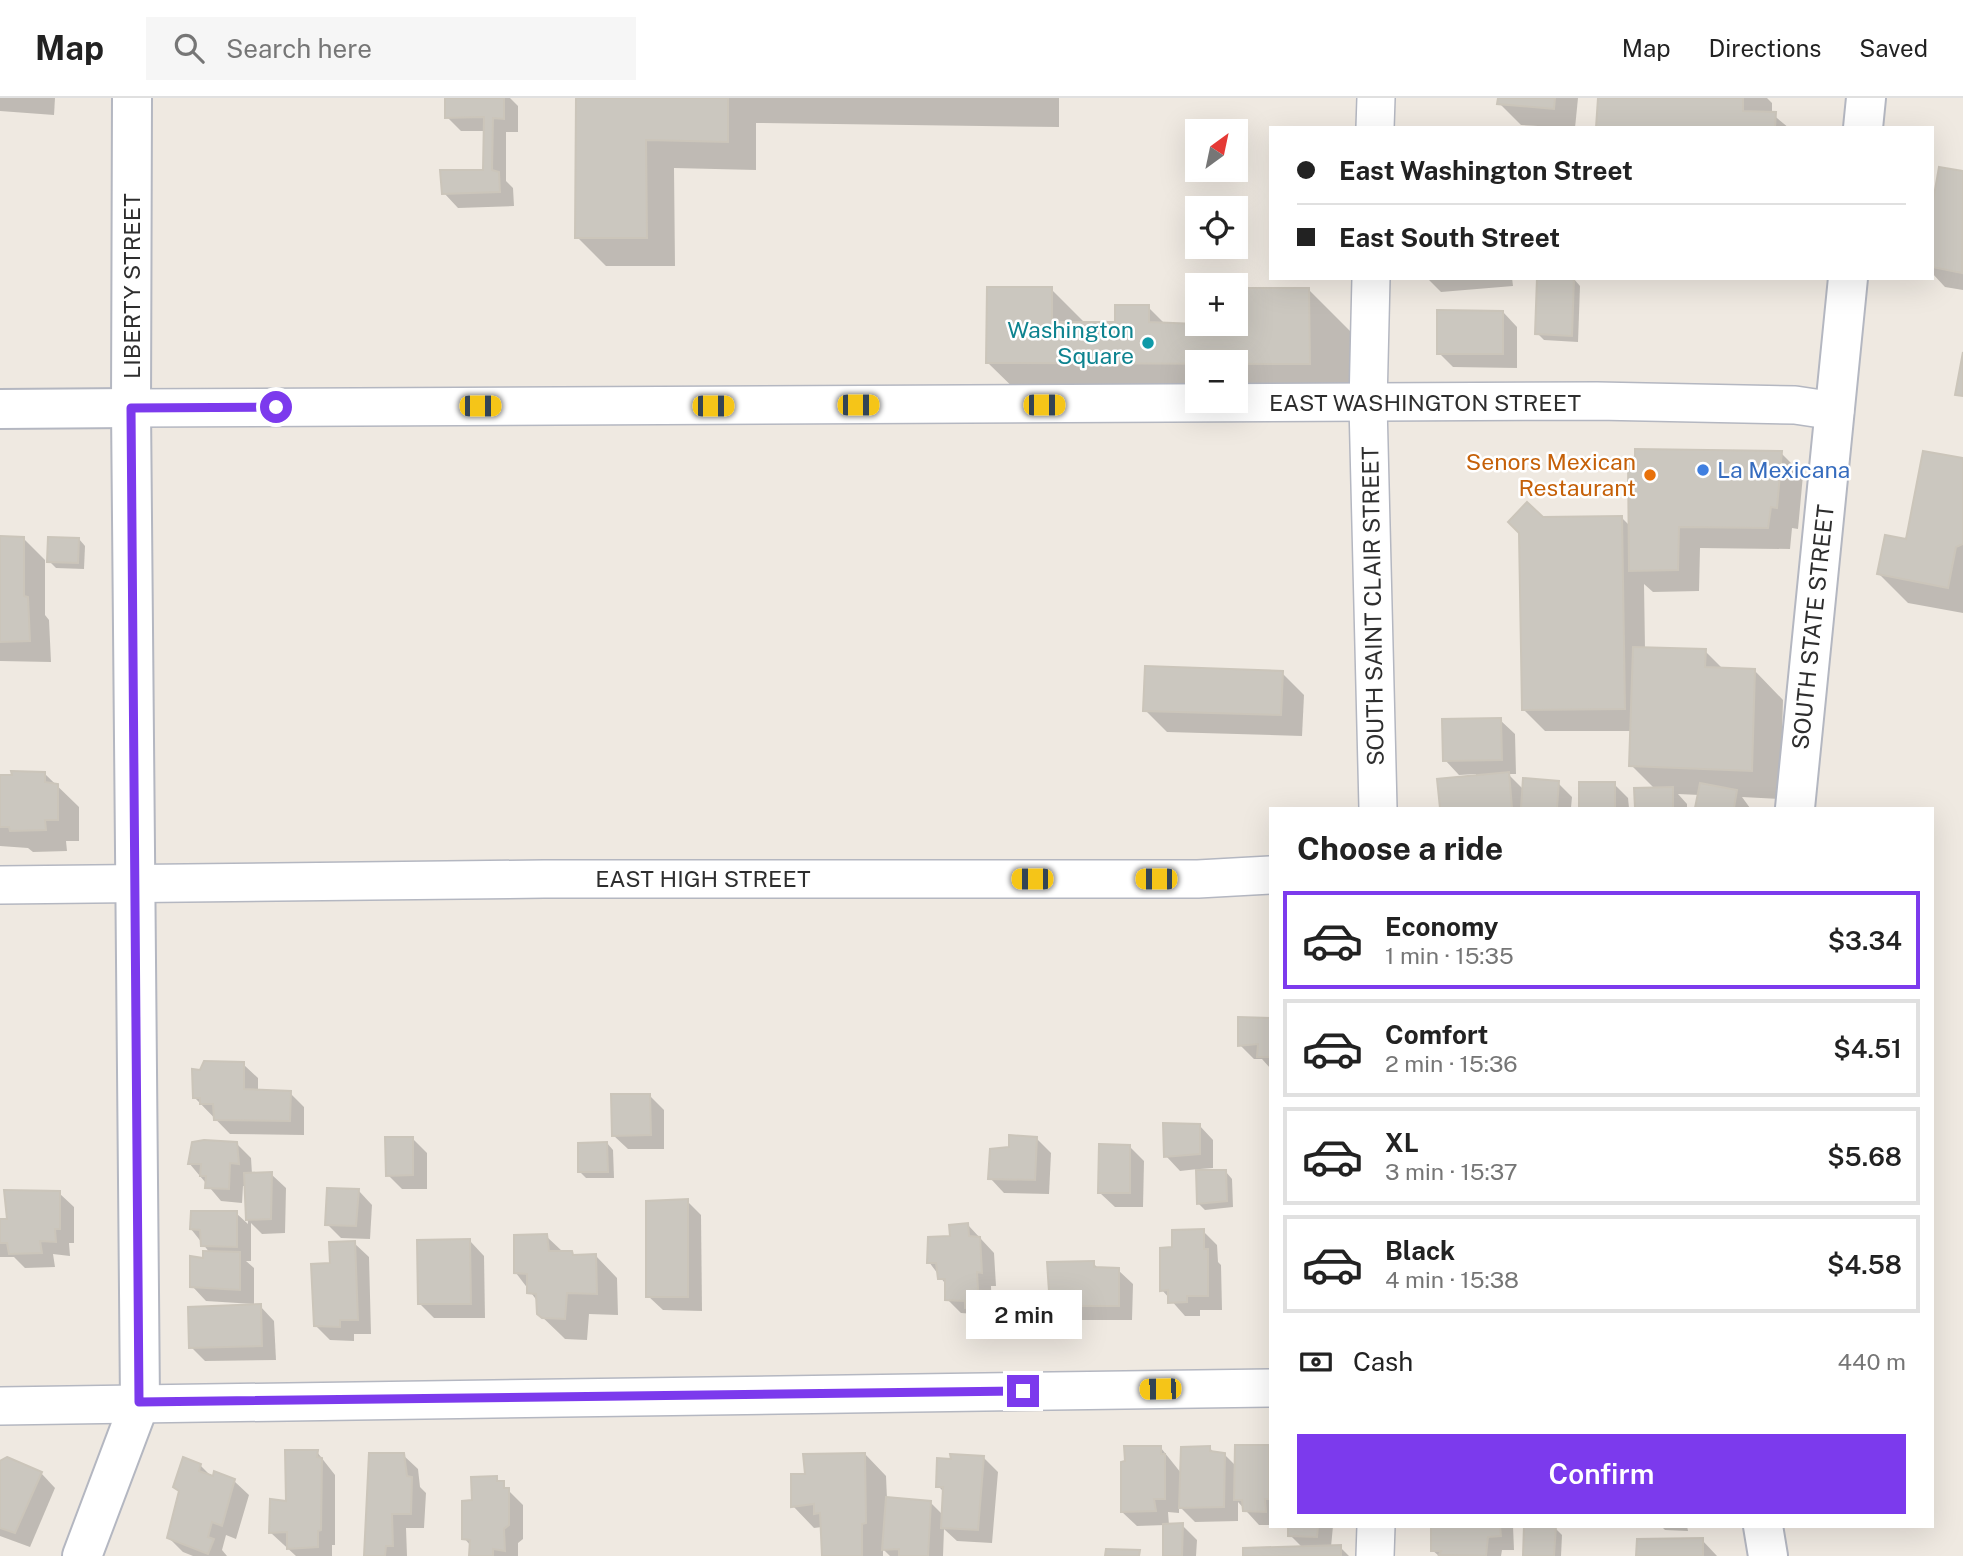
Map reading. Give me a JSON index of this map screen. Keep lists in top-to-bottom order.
{
  "streets": {
    "street": [
      "LIBERTY STREET",
      "EAST WASHINGTON STREET",
      "SOUTH SAINT CLAIR STREET",
      "SOUTH STATE STREET",
      "EAST HIGH STREET"
    ]
  },
  "crossings": [
    ["LIBERTY STREET", "EAST WASHINGTON STREET"],
    ["LIBERTY STREET", "EAST HIGH STREET"],
    ["EAST WASHINGTON STREET", "SOUTH SAINT CLAIR STREET"],
    ["EAST WASHINGTON STREET", "SOUTH STATE STREET"]
  ],
  "places": ["Washington Square", "La Mexicana", "Senors Mexican Restaurant"],
  "north": "top right",
  "page": {
    "header": "Map",
    "search": "Search here",
    "nav": ["Map", "Directions", "Saved"],
    "map_buttons": ["+", "−"],
    "banner": ["East Washington Street", "East South Street"],
    "heading": "Choose a ride",
    "list": [
      {
        "name": "Economy",
        "note": "1 min · 15:35",
        "value": "$3.34"
      },
      {
        "name": "Comfort",
        "note": "2 min · 15:36",
        "value": "$4.51"
      },
      {
        "name": "XL",
        "note": "3 min · 15:37",
        "value": "$5.68"
      },
      {
        "name": "Black",
        "note": "4 min · 15:38",
        "value": "$4.58"
      }
    ],
    "bubble": "2 min",
    "pay": ["Cash", "440 m"],
    "buttons": "Confirm"
  }
}
